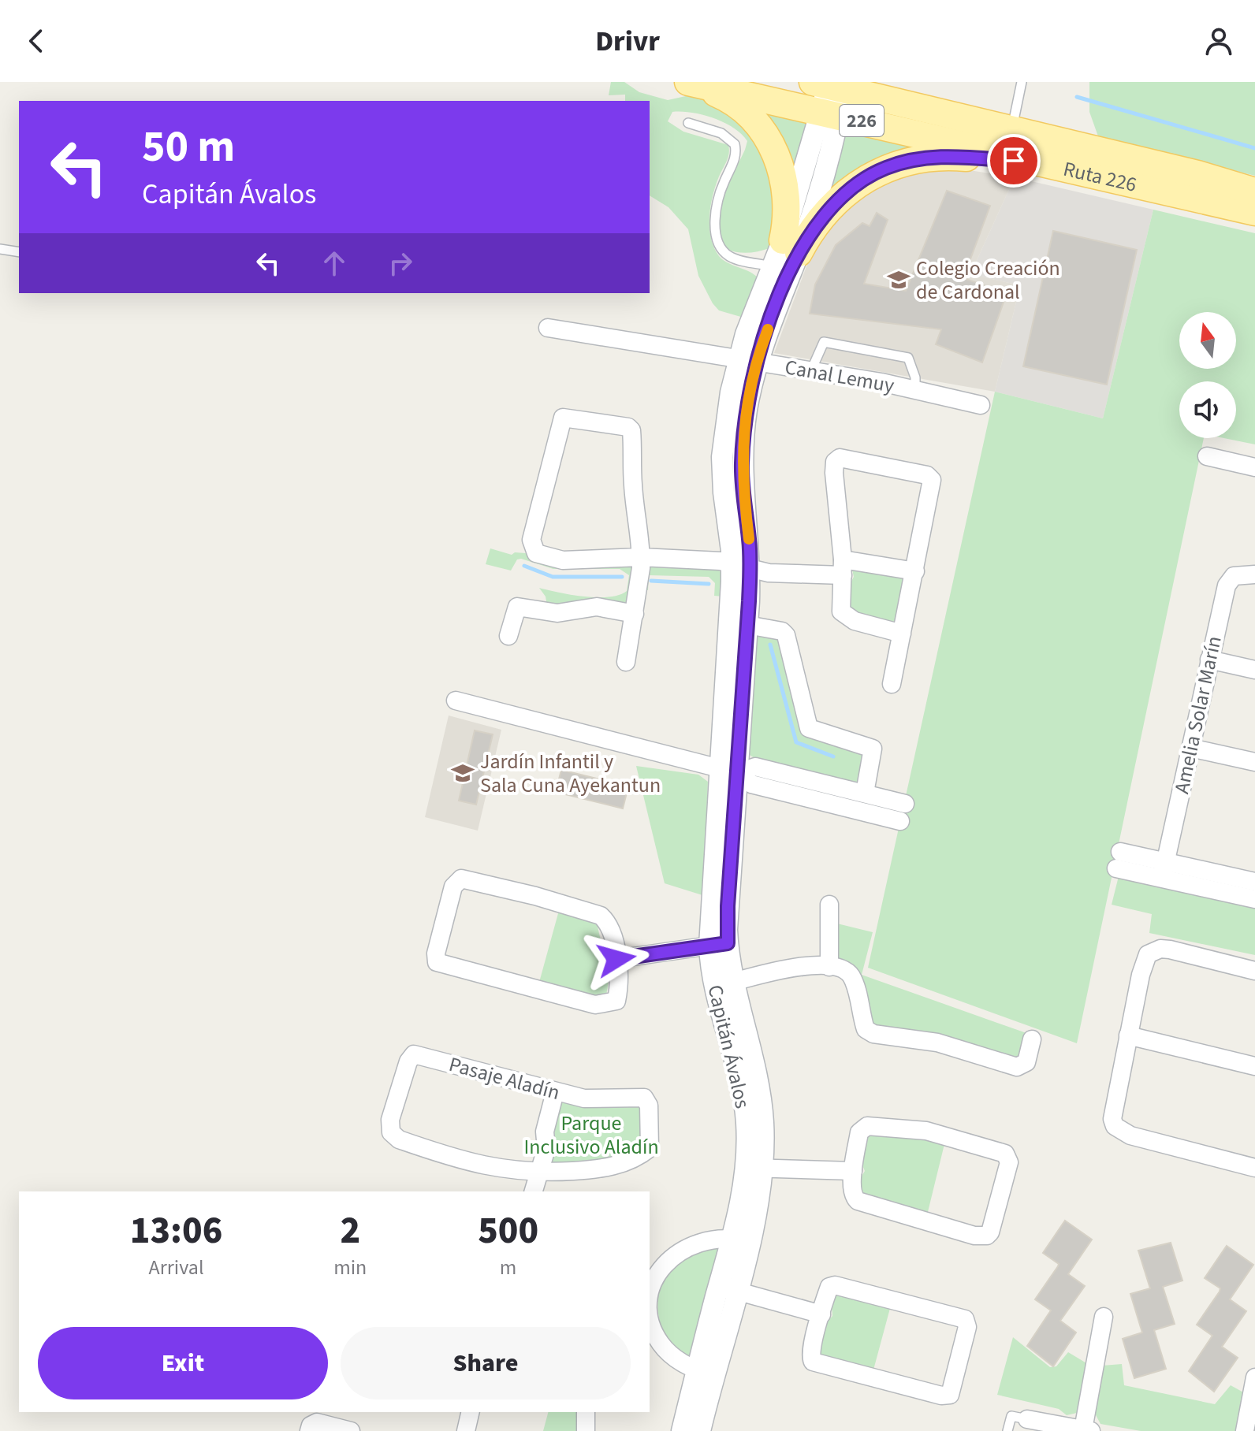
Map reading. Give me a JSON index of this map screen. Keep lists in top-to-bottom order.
{
  "streets": {
    "main road": ["226", "Ruta 226"],
    "street": [
      "Canal Lemuy",
      "Amelia Solar Marín",
      "Capitán Ávalos",
      "Pasaje Aladín"
    ]
  },
  "parks": ["Parque Inclusivo Aladín"],
  "places": {
    "school or university": ["Colegio Creación de Cardonal", "Jardín Infantil y Sala Cuna Ayekantun"]
  },
  "north": "top",
  "page": {
    "header": "Drivr",
    "turn": ["50 m", "Capitán Ávalos"],
    "eta": [
      "13:06",
      "Arrival",
      "2",
      "min",
      "500",
      "m"
    ],
    "buttons": ["Exit", "Share"]
  }
}
